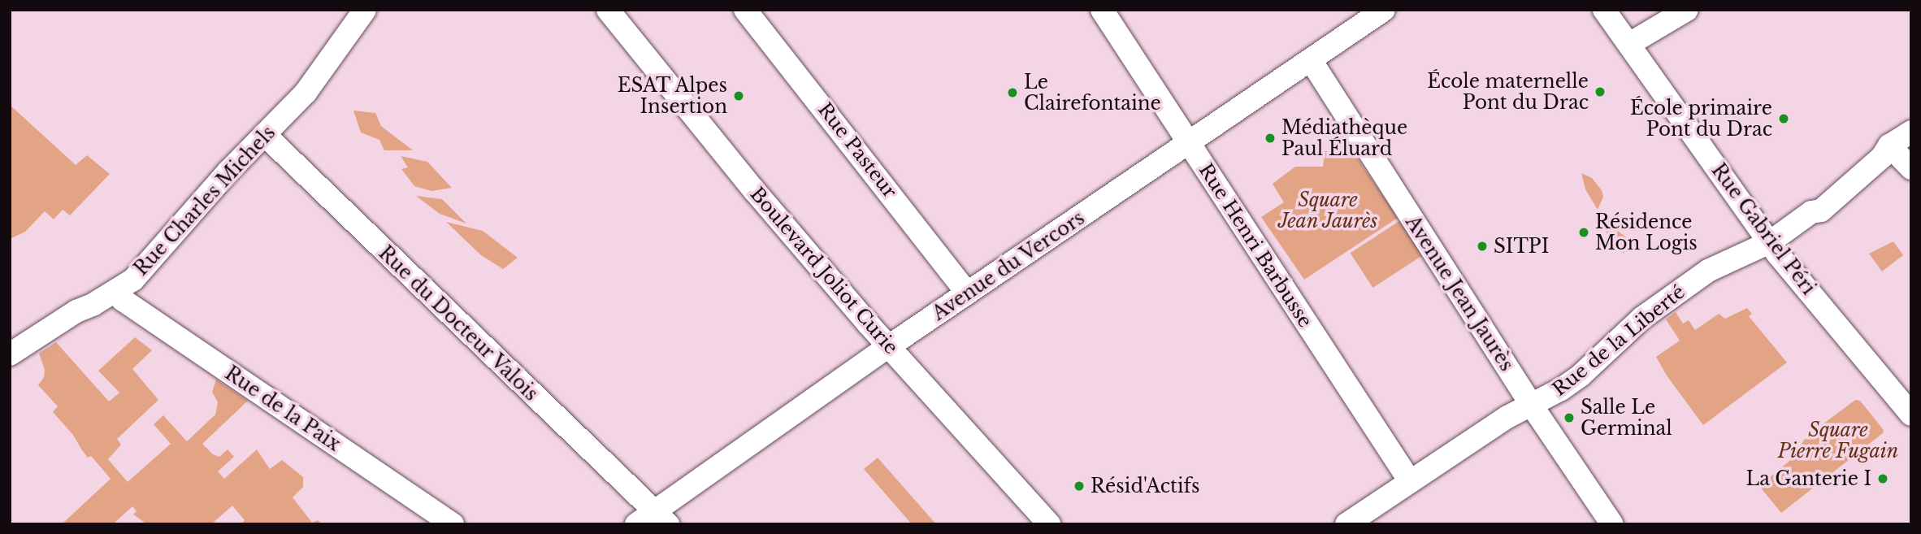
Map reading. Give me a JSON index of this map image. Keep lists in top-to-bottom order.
{
  "streets": {
    "street": [
      "Rue Pasteur",
      "Rue Charles Michels",
      "Rue Gabriel Péri",
      "Rue Henri Barbusse",
      "Avenue du Vercors",
      "Boulevard Joliot Curie",
      "Avenue Jean Jaurès",
      "Rue du Docteur Valois",
      "Rue de la Liberté",
      "Rue de la Paix"
    ]
  },
  "crossings": [
    ["Rue Pasteur", "Avenue du Vercors"],
    ["Rue Charles Michels", "Rue du Docteur Valois"],
    ["Rue Charles Michels", "Rue de la Paix"],
    ["Rue Gabriel Péri", "Rue de la Liberté"],
    ["Rue Henri Barbusse", "Avenue du Vercors"],
    ["Rue Henri Barbusse", "Rue de la Liberté"],
    ["Avenue du Vercors", "Boulevard Joliot Curie"],
    ["Avenue du Vercors", "Avenue Jean Jaurès"],
    ["Avenue du Vercors", "Rue du Docteur Valois"],
    ["Avenue Jean Jaurès", "Rue de la Liberté"]
  ],
  "parks": ["Square Jean Jaurès", "Square Pierre Fugain"],
  "places": [
    "École maternelle Pont du Drac",
    "Le Clairefontaine",
    "ESAT Alpes Insertion",
    "École primaire Pont du Drac",
    "Médiathèque Paul Éluard",
    "Résidence Mon Logis",
    "SITPI",
    "Salle Le Germinal",
    "La Ganterie I",
    "Résid'Actifs"
  ]
}
